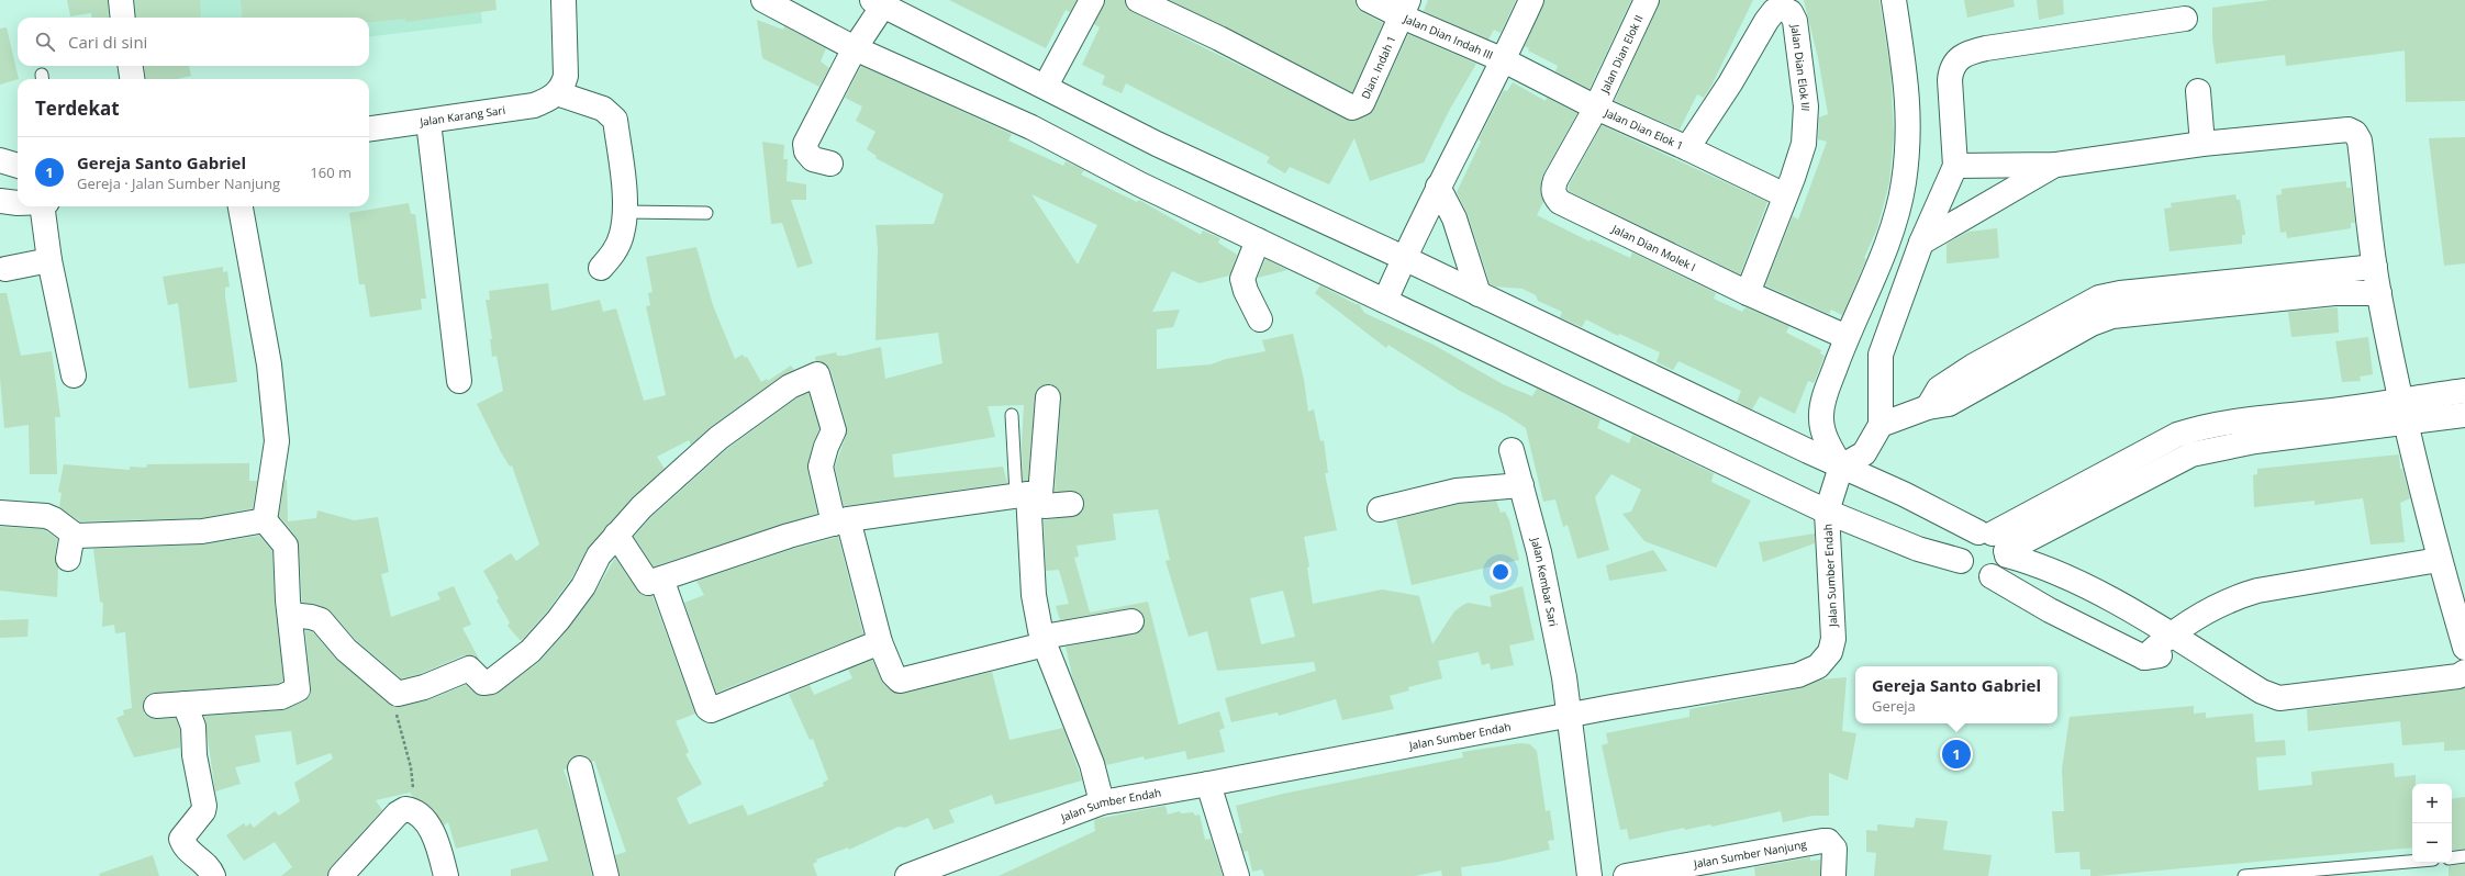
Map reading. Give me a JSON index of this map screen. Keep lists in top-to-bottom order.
{
  "streets": {
    "street": [
      "Jalan Dian Indah III",
      "Jalan Dian Elok II",
      "Dian. Indah 1",
      "Jalan Dian Elok III",
      "Jalan Karang Sari",
      "Jalan Dian Elok 1",
      "Jalan Dian Molek I",
      "Jalan Sumber Endah",
      "Jalan Kembar Sari",
      "Jalan Sumber Nanjung"
    ]
  },
  "crossings": [
    ["Jalan Dian Indah III", "Dian. Indah 1"],
    ["Jalan Dian Indah III", "Jalan Dian Elok 1"],
    ["Jalan Dian Elok II", "Jalan Dian Elok 1"],
    ["Jalan Dian Elok II", "Jalan Dian Molek I"],
    ["Jalan Dian Elok III", "Jalan Dian Elok 1"],
    ["Jalan Dian Elok III", "Jalan Dian Molek I"],
    ["Jalan Dian Elok 1", "Jalan Dian Molek I"],
    ["Jalan Sumber Endah", "Jalan Kembar Sari"]
  ],
  "page": {
    "search": "Cari di sini",
    "heading": "Terdekat",
    "list": [
      {
        "mark": "1",
        "name": "Gereja Santo Gabriel",
        "note": "Gereja · Jalan Sumber Nanjung",
        "value": "160 m"
      }
    ],
    "popup": ["Gereja Santo Gabriel", "Gereja"],
    "pins": "1",
    "map_buttons": ["+", "−"]
  }
}
